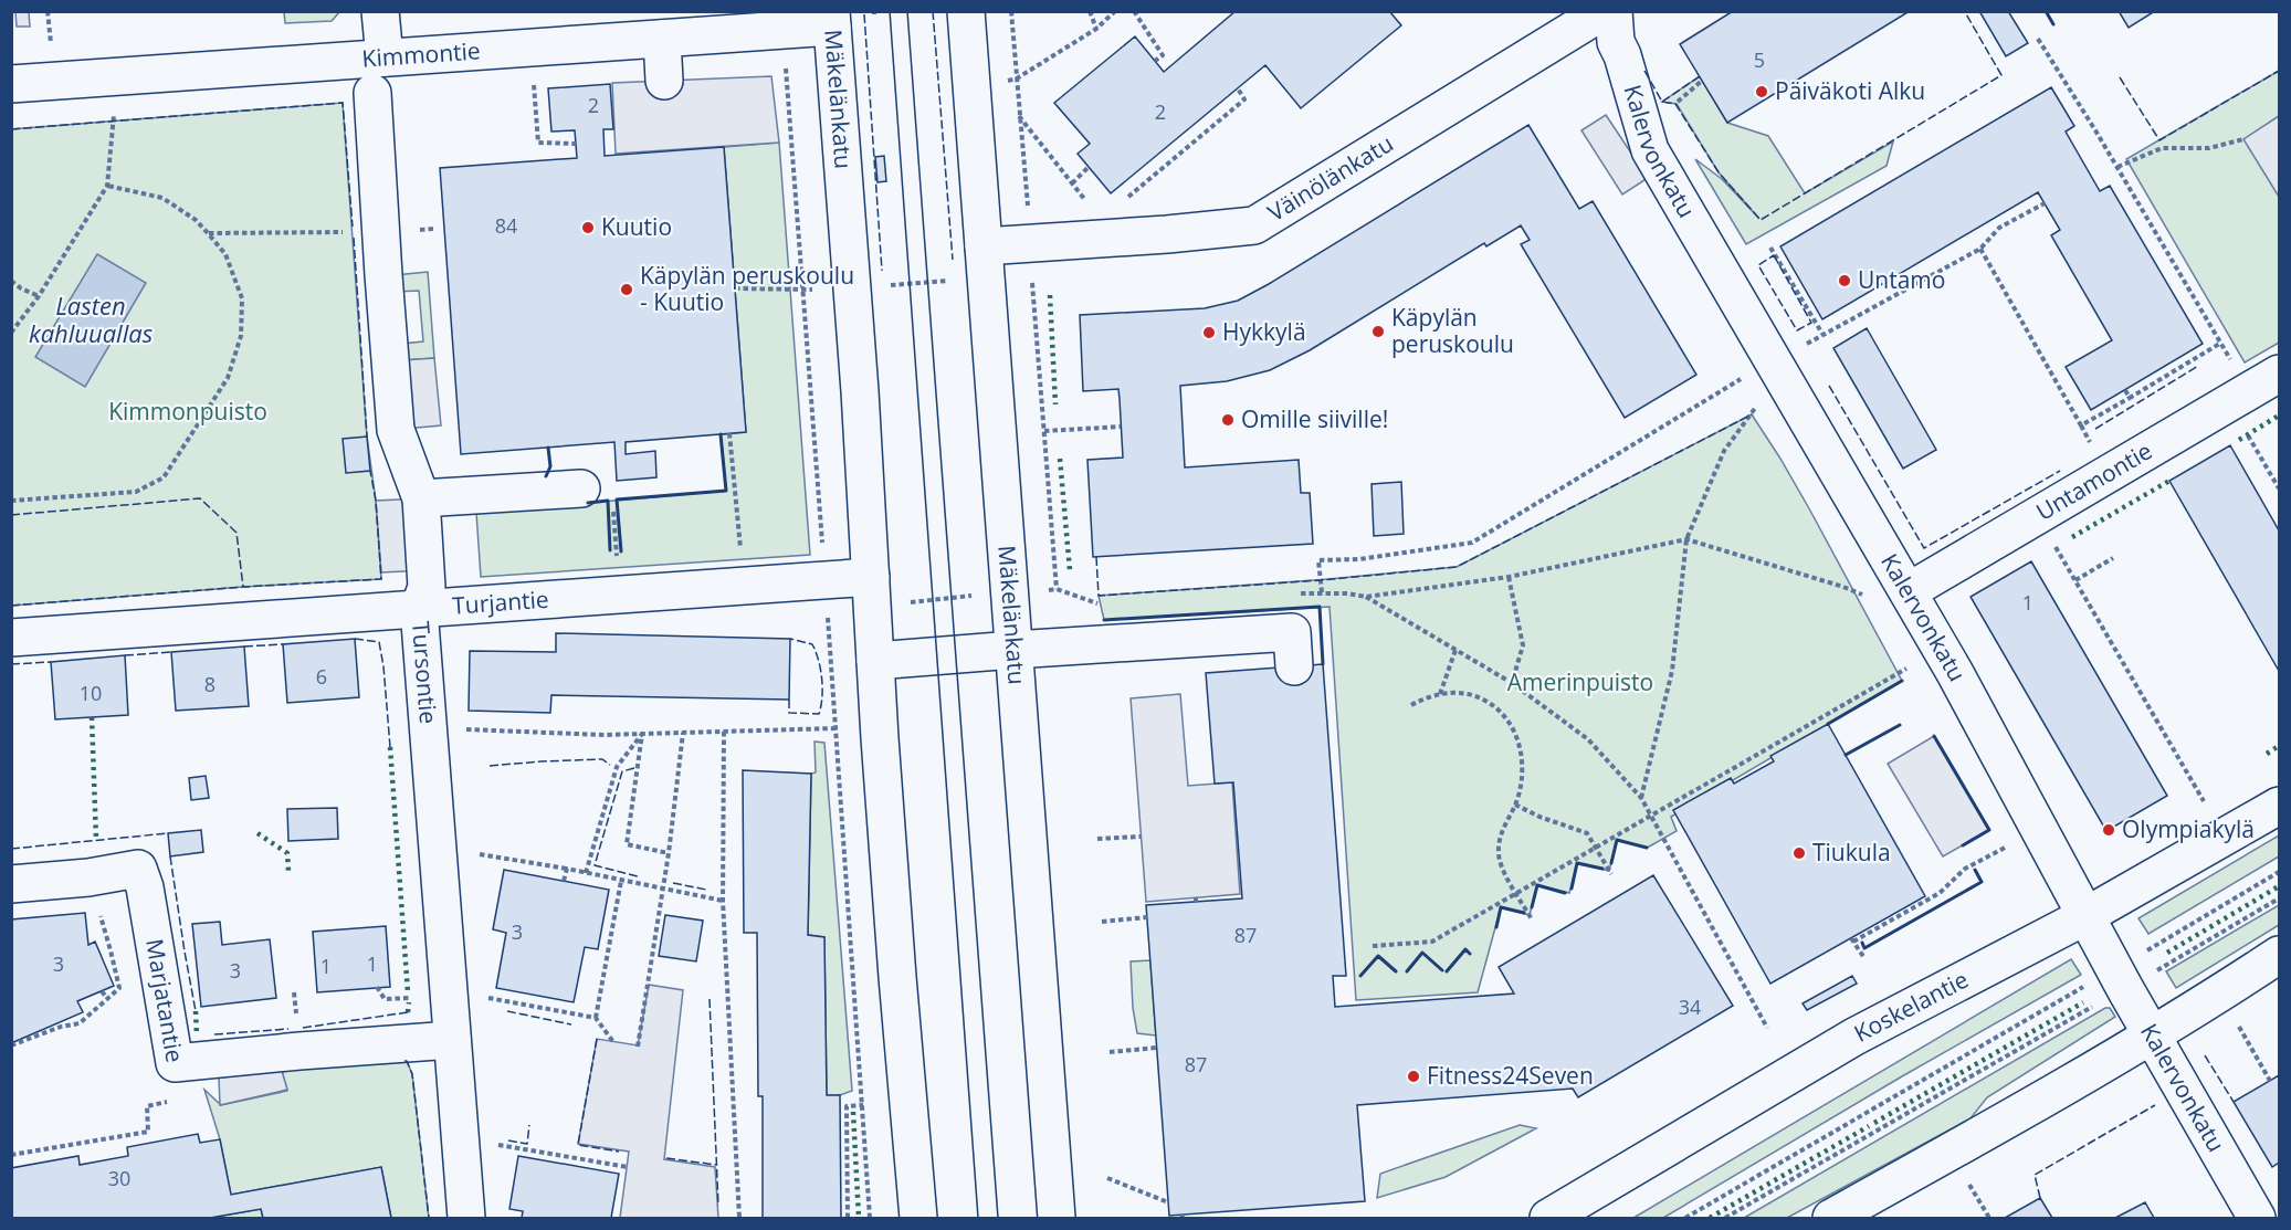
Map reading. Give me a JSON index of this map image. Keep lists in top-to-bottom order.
{
  "streets": {
    "street": [
      "Kimmontie",
      "Mäkelänkatu",
      "Kalervonkatu",
      "Väinölänkatu",
      "Untamontie",
      "Turjantie",
      "Tursontie",
      "Marjatantie",
      "Koskelantie"
    ]
  },
  "crossings": [
    ["Kimmontie", "Mäkelänkatu"],
    ["Mäkelänkatu", "Väinölänkatu"],
    ["Mäkelänkatu", "Turjantie"],
    ["Kalervonkatu", "Untamontie"],
    ["Kalervonkatu", "Koskelantie"],
    ["Turjantie", "Tursontie"],
    ["Tursontie", "Marjatantie"]
  ],
  "water": ["Lasten kahluuallas"],
  "parks": ["Kimmonpuisto", "Amerinpuisto"],
  "places": [
    "Päiväkoti Alku",
    "Kuutio",
    "Untamo",
    "Käpylän peruskoulu - Kuutio",
    "Käpylän peruskoulu",
    "Hykkylä",
    "Omille siiville!",
    "Olympiakylä",
    "Tiukula",
    "Fitness24Seven"
  ],
  "house_numbers": [
    "5",
    "2",
    "2",
    "84",
    "1",
    "6",
    "8",
    "10",
    "3",
    "87",
    "3",
    "1",
    "1",
    "3",
    "34",
    "87",
    "30"
  ]
}
